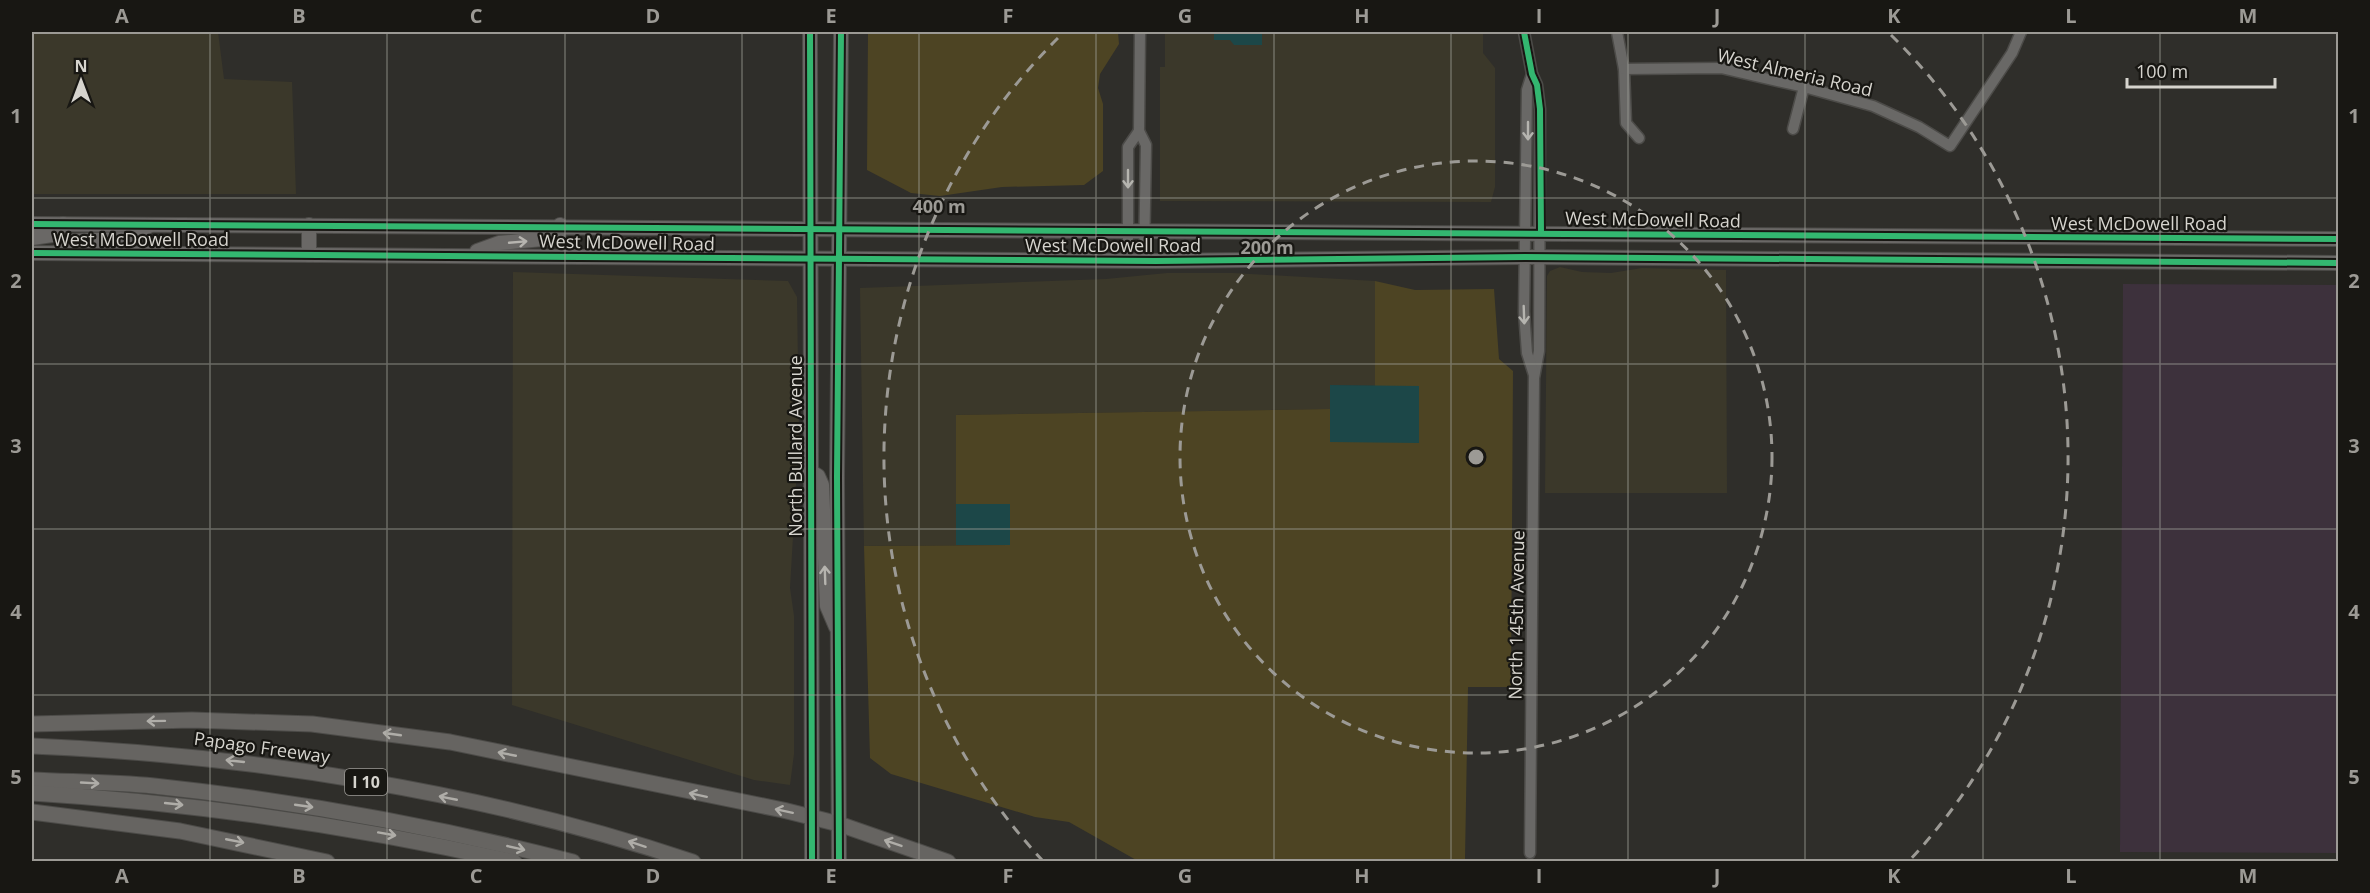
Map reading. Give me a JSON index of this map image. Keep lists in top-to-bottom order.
{
  "streets": {
    "highway": ["Papago Freeway", "I 10"],
    "main road": ["West McDowell Road", "North Bullard Avenue"],
    "street": ["West Almeria Road", "North 145th Avenue"]
  },
  "crossings": [
    ["West McDowell Road", "North Bullard Avenue"],
    ["West McDowell Road", "North 145th Avenue"]
  ],
  "scale_bar": "100 m",
  "north": "top",
  "grid": {
    "columns": [
      "A",
      "B",
      "C",
      "D",
      "E",
      "F",
      "G",
      "H",
      "I",
      "J",
      "K",
      "L",
      "M"
    ],
    "rows": [
      "1",
      "2",
      "3",
      "4",
      "5"
    ]
  },
  "rings": ["400 m", "200 m"]
}
